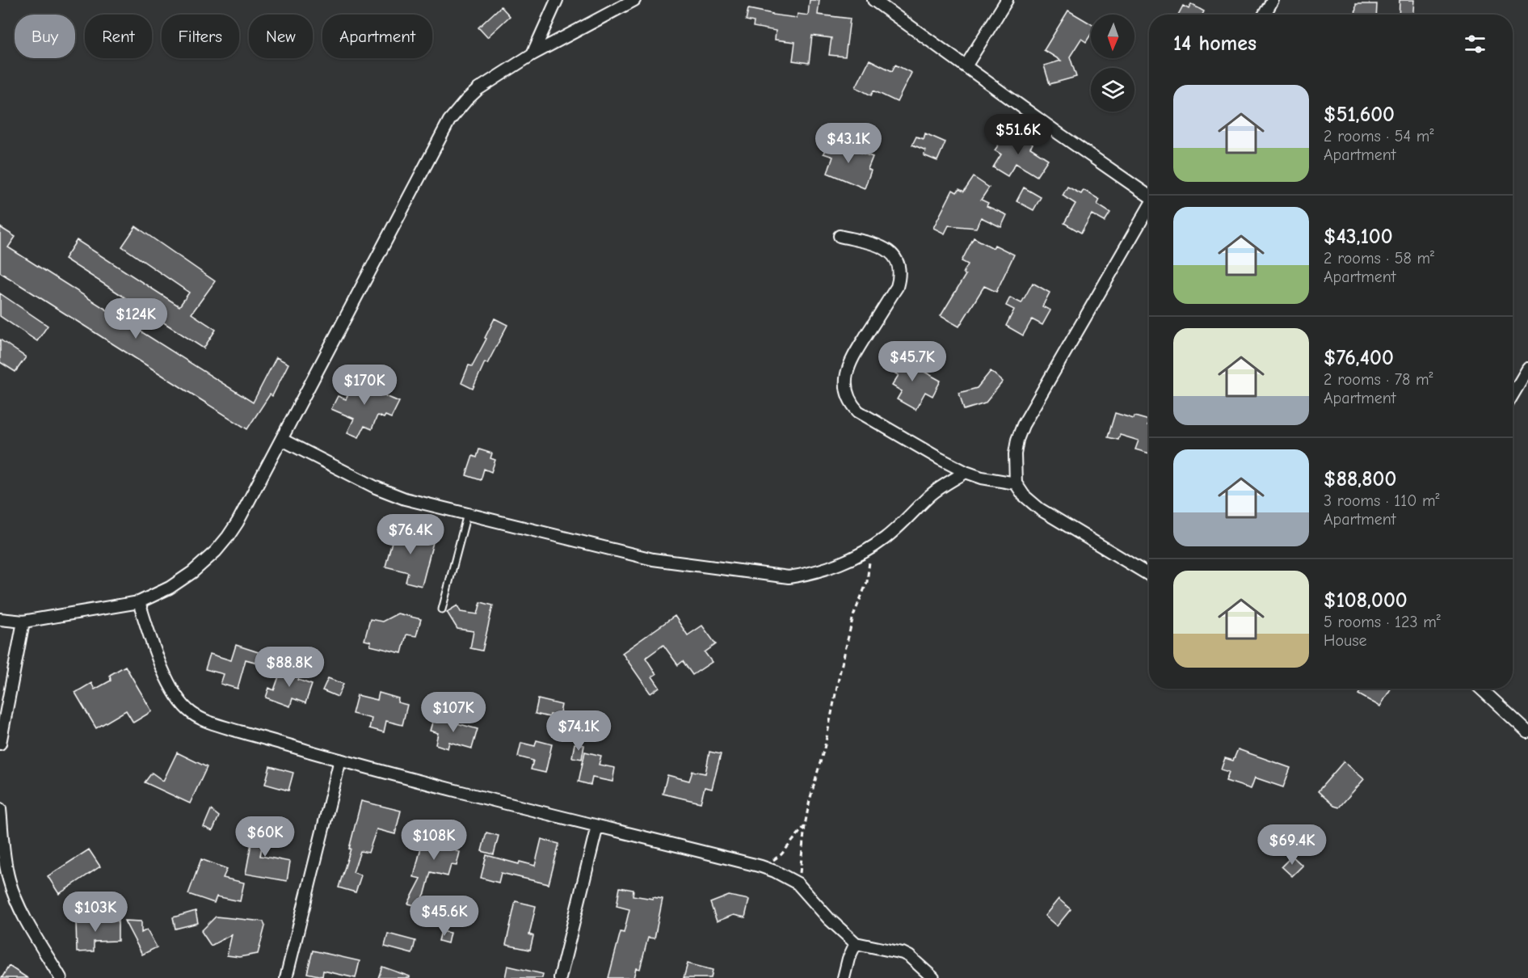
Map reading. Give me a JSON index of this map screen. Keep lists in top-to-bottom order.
{
  "north": "bottom",
  "page": {
    "chip": [
      "Buy",
      "Rent",
      "Filters",
      "New",
      "Apartment"
    ],
    "heading": "14 homes",
    "list": [
      {
        "name": "$51,600",
        "note": "2 rooms · 54 m² · Apartment"
      },
      {
        "name": "$43,100",
        "note": "2 rooms · 58 m² · Apartment"
      },
      {
        "name": "$76,400",
        "note": "2 rooms · 78 m² · Apartment"
      },
      {
        "name": "$88,800",
        "note": "3 rooms · 110 m² · Apartment"
      },
      {
        "name": "$108,000",
        "note": "5 rooms · 123 m² · House"
      }
    ],
    "price": [
      "$51.6K",
      "$43.1K",
      "$124K",
      "$45.7K",
      "$170K",
      "$76.4K",
      "$88.8K",
      "$107K",
      "$74.1K",
      "$60K",
      "$108K",
      "$69.4K",
      "$103K",
      "$45.6K"
    ]
  }
}
